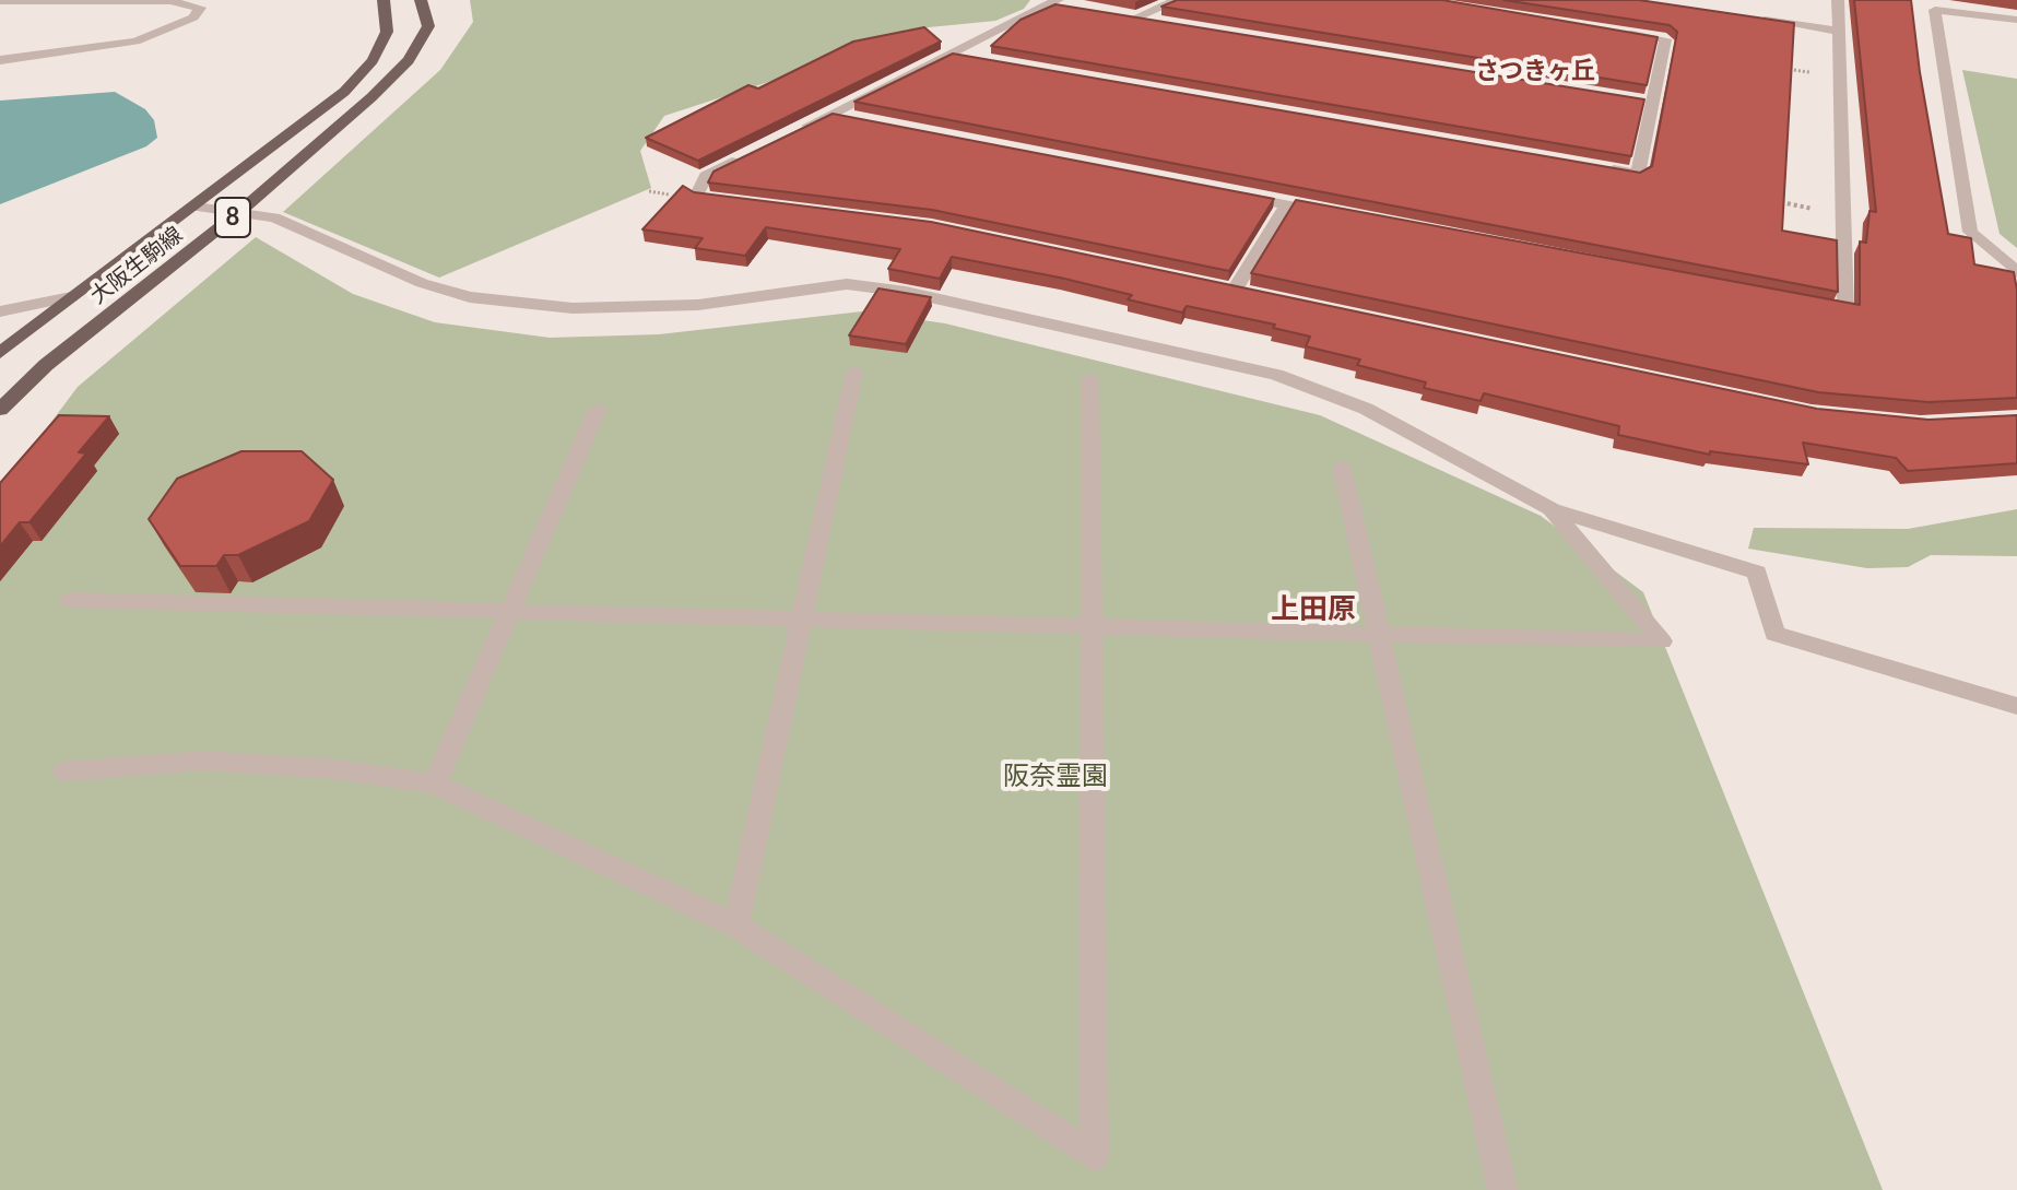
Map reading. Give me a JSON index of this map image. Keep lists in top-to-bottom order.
{
  "streets": {
    "main road": ["8", "大阪生駒線"]
  },
  "districts": ["さつきヶ丘", "上田原"],
  "parks": ["阪奈霊園"]
}
